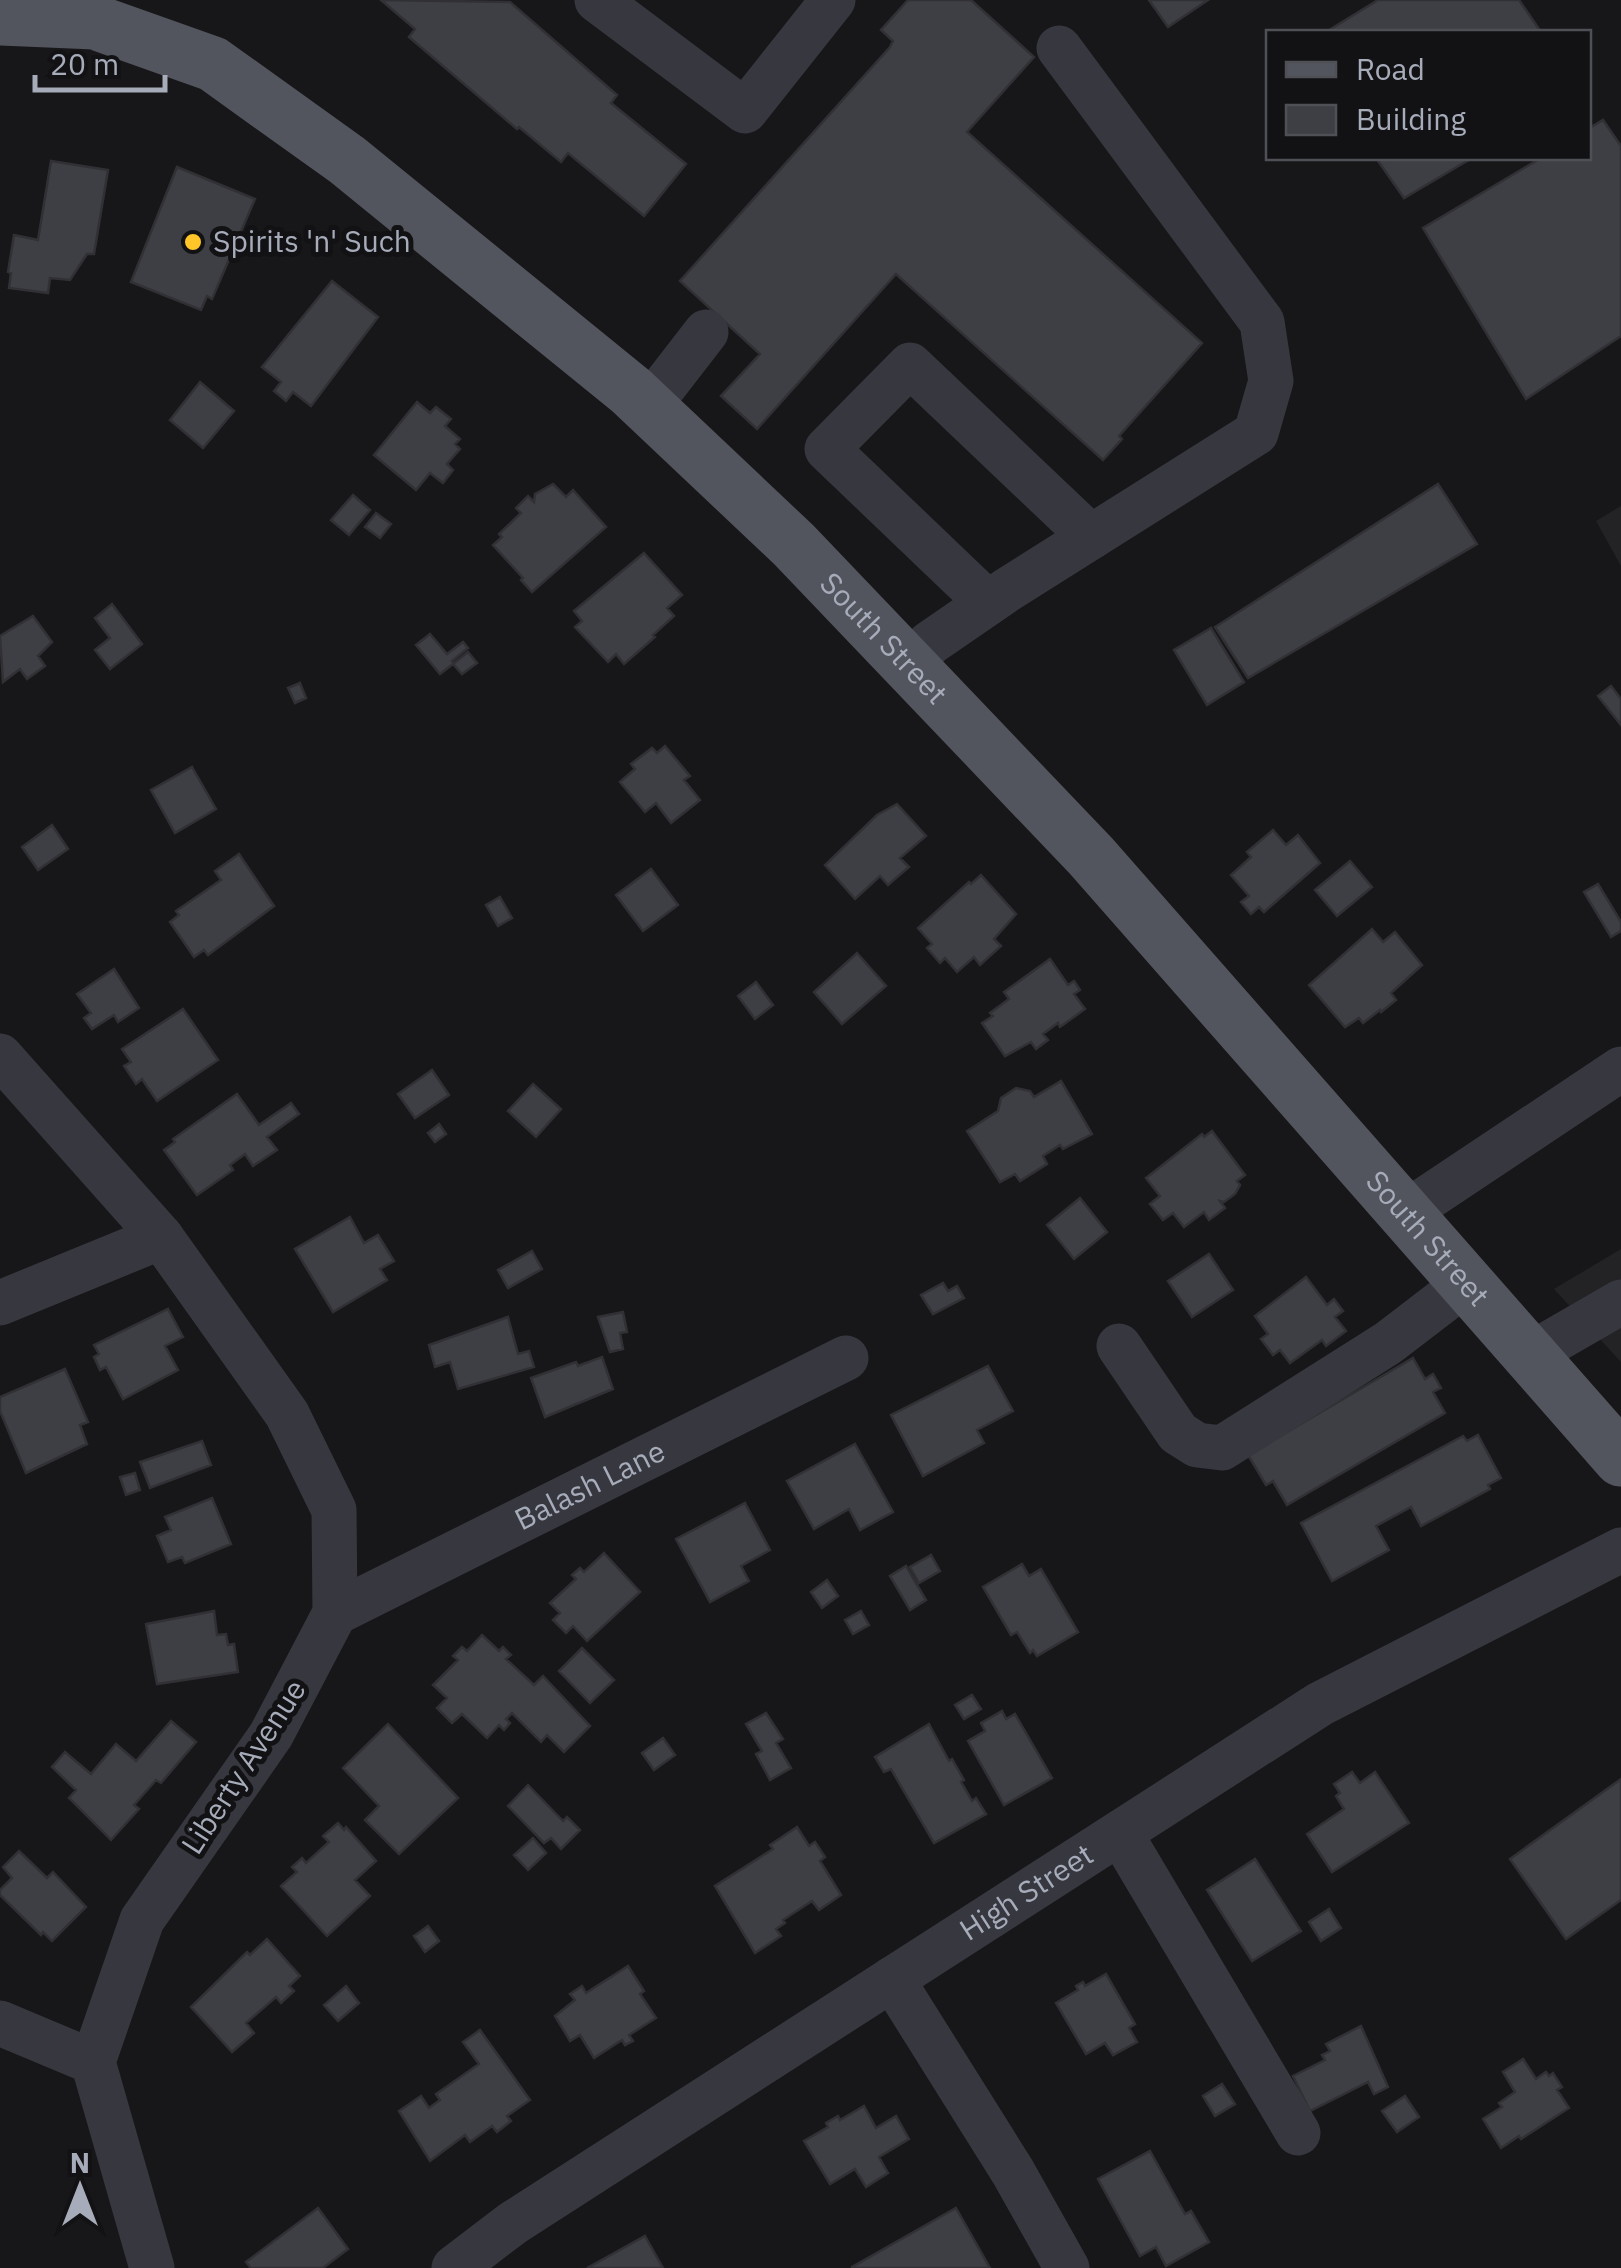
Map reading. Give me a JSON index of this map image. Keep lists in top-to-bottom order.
{
  "streets": {
    "main road": ["South Street"],
    "street": ["Balash Lane", "Liberty Avenue", "High Street"]
  },
  "crossings": [
    ["Balash Lane", "Liberty Avenue"]
  ],
  "places": ["Spirits 'n' Such"],
  "legend": ["Road", "Building"],
  "scale_bar": "20 m",
  "north": "top"
}
